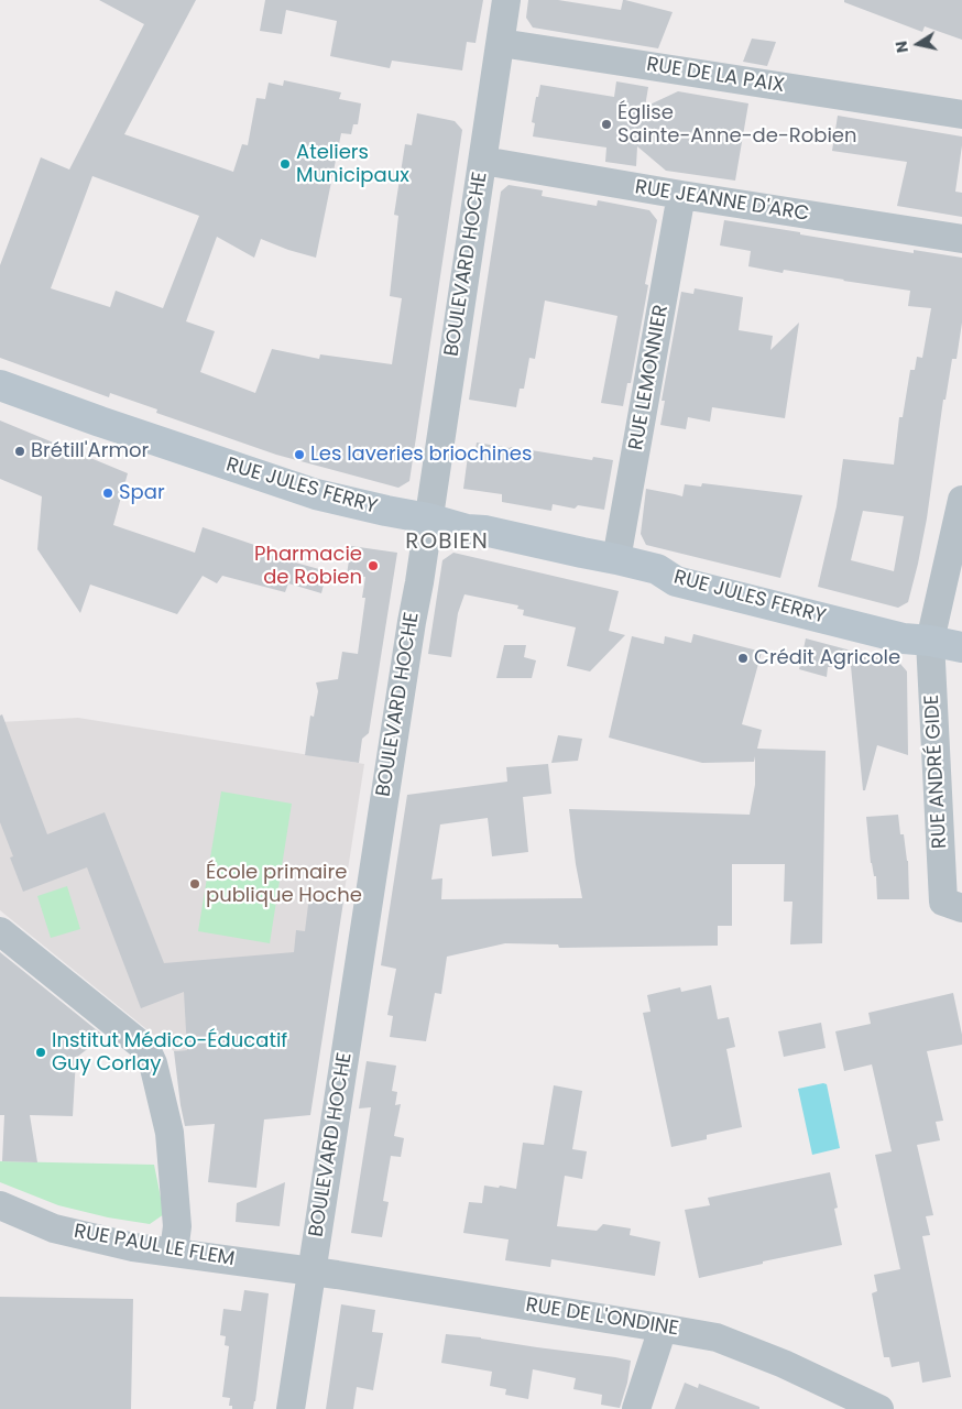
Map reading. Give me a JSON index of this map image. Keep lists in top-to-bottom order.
{
  "streets": {
    "street": [
      "RUE DE LA PAIX",
      "RUE JEANNE D'ARC",
      "BOULEVARD HOCHE",
      "RUE LEMONNIER",
      "RUE JULES FERRY",
      "RUE ANDRÉ GIDE",
      "RUE PAUL LE FLEM",
      "RUE DE L'ONDINE"
    ]
  },
  "crossings": [
    ["RUE DE LA PAIX", "BOULEVARD HOCHE"],
    ["RUE JEANNE D'ARC", "BOULEVARD HOCHE"],
    ["RUE JEANNE D'ARC", "RUE LEMONNIER"],
    ["BOULEVARD HOCHE", "RUE JULES FERRY"],
    ["BOULEVARD HOCHE", "RUE PAUL LE FLEM"],
    ["BOULEVARD HOCHE", "RUE DE L'ONDINE"],
    ["RUE LEMONNIER", "RUE JULES FERRY"],
    ["RUE JULES FERRY", "RUE ANDRÉ GIDE"],
    ["RUE PAUL LE FLEM", "RUE DE L'ONDINE"]
  ],
  "districts": ["ROBIEN"],
  "places": [
    "Église Sainte-Anne-de-Robien",
    "Ateliers Municipaux",
    "Brétill'Armor",
    "Les laveries briochines",
    "Spar",
    "Pharmacie de Robien",
    "Crédit Agricole",
    "École primaire publique Hoche",
    "Institut Médico-Éducatif Guy Corlay"
  ],
  "north": "left"
}
